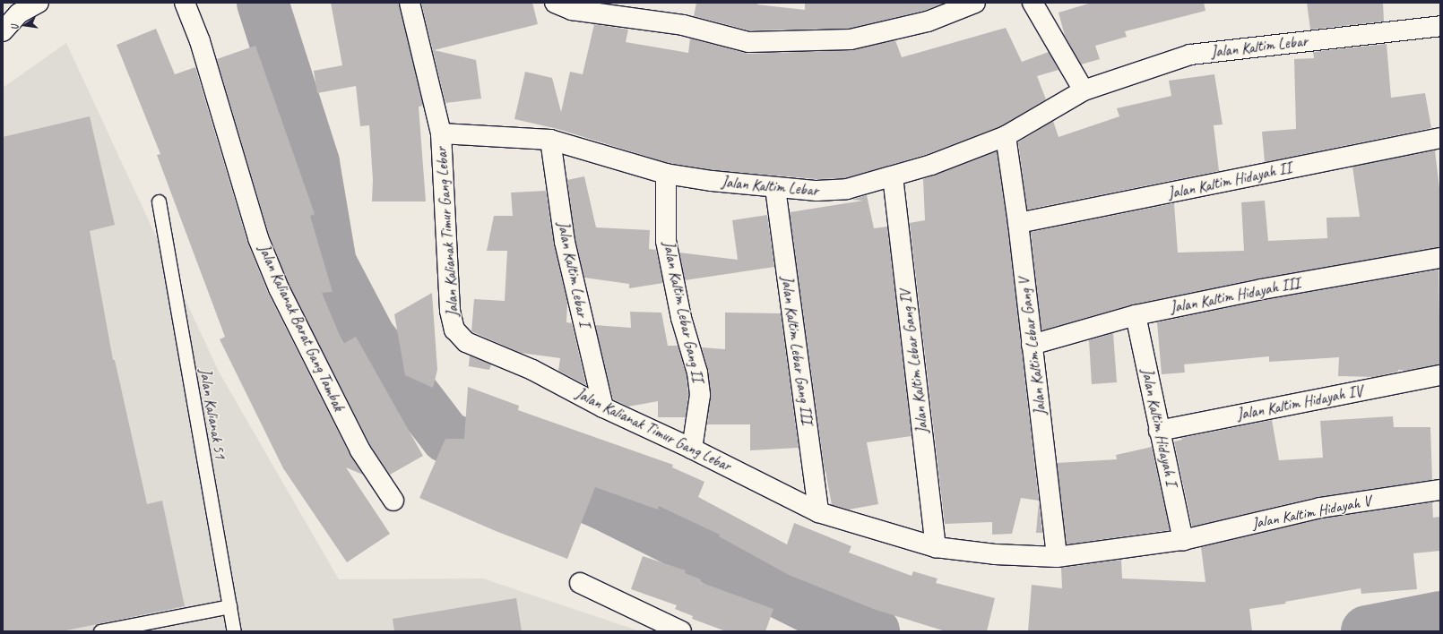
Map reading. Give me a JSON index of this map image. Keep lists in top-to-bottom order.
{
  "streets": {
    "street": [
      "Jalan Kaltim Lebar",
      "Jalan Kaltim Hidayah II",
      "Jalan Kalianak Timur Gang Lebar",
      "Jalan Kaltim Lebar I",
      "Jalan Kaltim Hidayah III",
      "Jalan Kaltim Lebar Gang II",
      "Jalan Kalianak Barat Gang Tambak",
      "Jalan Kaltim Lebar Gang V",
      "Jalan Kaltim Lebar Gang III",
      "Jalan Kaltim Lebar Gang IV",
      "Jalan Kaltim Hidayah IV",
      "Jalan Kaltim Hidayah I",
      "Jalan Kaltim Hidayah V"
    ],
    "lane": ["Jalan Kalianak 51"]
  },
  "crossings": [
    ["Jalan Kaltim Lebar", "Jalan Kalianak Timur Gang Lebar"],
    ["Jalan Kaltim Lebar", "Jalan Kaltim Lebar I"],
    ["Jalan Kaltim Lebar", "Jalan Kaltim Lebar Gang II"],
    ["Jalan Kaltim Lebar", "Jalan Kaltim Lebar Gang V"],
    ["Jalan Kaltim Lebar", "Jalan Kaltim Lebar Gang III"],
    ["Jalan Kaltim Lebar", "Jalan Kaltim Lebar Gang IV"],
    ["Jalan Kaltim Hidayah II", "Jalan Kaltim Lebar Gang V"],
    ["Jalan Kalianak Timur Gang Lebar", "Jalan Kaltim Lebar I"],
    ["Jalan Kalianak Timur Gang Lebar", "Jalan Kaltim Lebar Gang II"],
    ["Jalan Kalianak Timur Gang Lebar", "Jalan Kaltim Lebar Gang V"],
    ["Jalan Kalianak Timur Gang Lebar", "Jalan Kaltim Lebar Gang III"],
    ["Jalan Kalianak Timur Gang Lebar", "Jalan Kaltim Lebar Gang IV"],
    ["Jalan Kalianak Timur Gang Lebar", "Jalan Kaltim Hidayah I"],
    ["Jalan Kalianak Timur Gang Lebar", "Jalan Kaltim Hidayah V"],
    ["Jalan Kaltim Hidayah III", "Jalan Kaltim Lebar Gang V"],
    ["Jalan Kaltim Hidayah III", "Jalan Kaltim Hidayah I"],
    ["Jalan Kaltim Hidayah IV", "Jalan Kaltim Hidayah I"],
    ["Jalan Kaltim Hidayah I", "Jalan Kaltim Hidayah V"]
  ],
  "north": "left"
}
